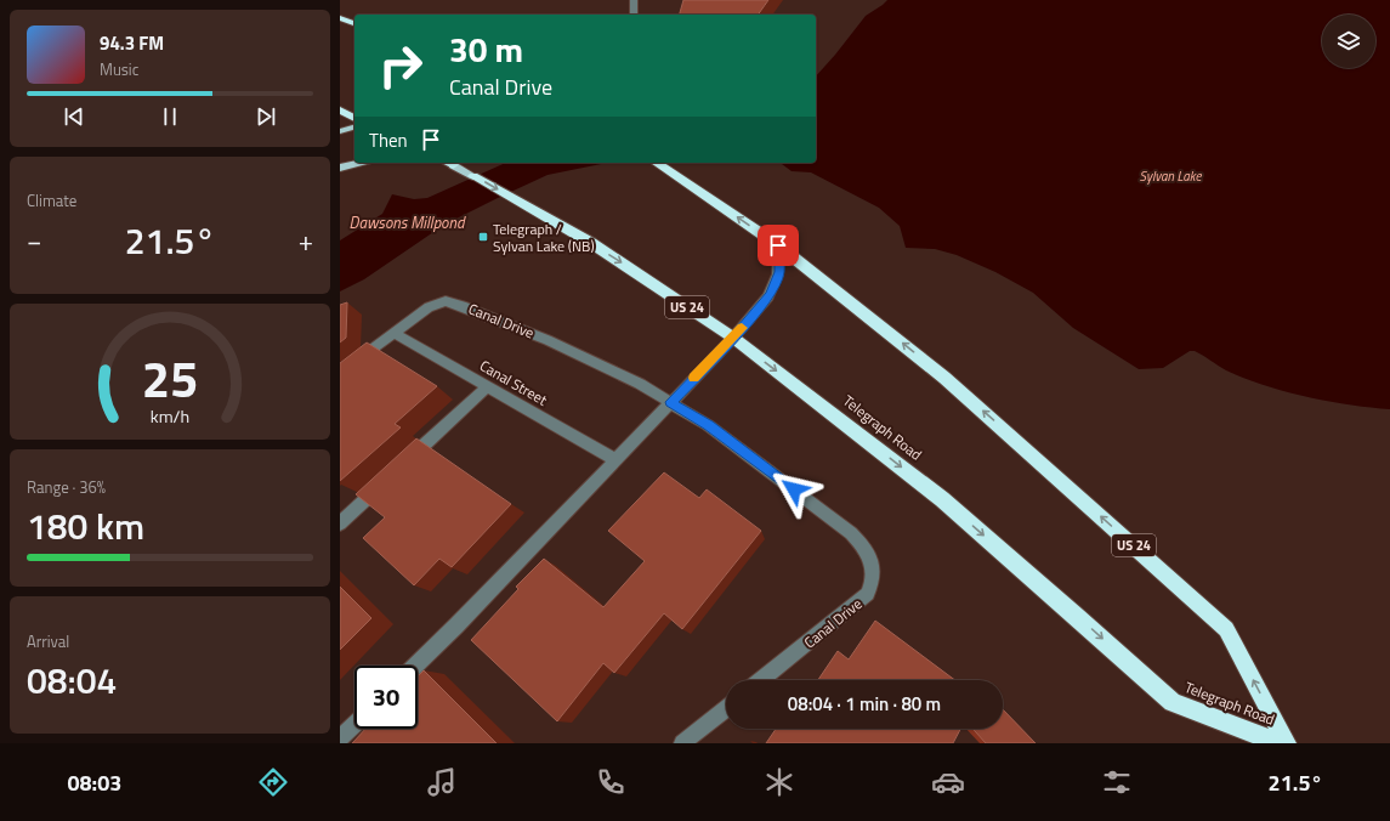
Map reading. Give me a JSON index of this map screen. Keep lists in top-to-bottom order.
{
  "streets": {
    "highway": ["US 24", "Telegraph Road"],
    "street": ["Canal Drive", "Canal Street"]
  },
  "crossings": [
    ["Canal Drive", "Canal Street"]
  ],
  "water": ["Sylvan Lake", "Dawsons Millpond"],
  "places": {
    "transit": ["Telegraph / Sylvan Lake (NB)"]
  },
  "page": {
    "turn": ["30 m", "Canal Drive"],
    "song": ["94.3 FM", "Music"],
    "then": "Then",
    "tile": [
      "Climate",
      ["Range · 36%", "180 km"],
      ["Arrival", "08:04"]
    ],
    "heat": ["−", "21.5°", "+"],
    "limit": "30",
    "trip": "08:04 · 1 min · 80 m",
    "tabs": ["08:03", "21.5°"],
    "gauge": ["25", "km/h"]
  }
}
